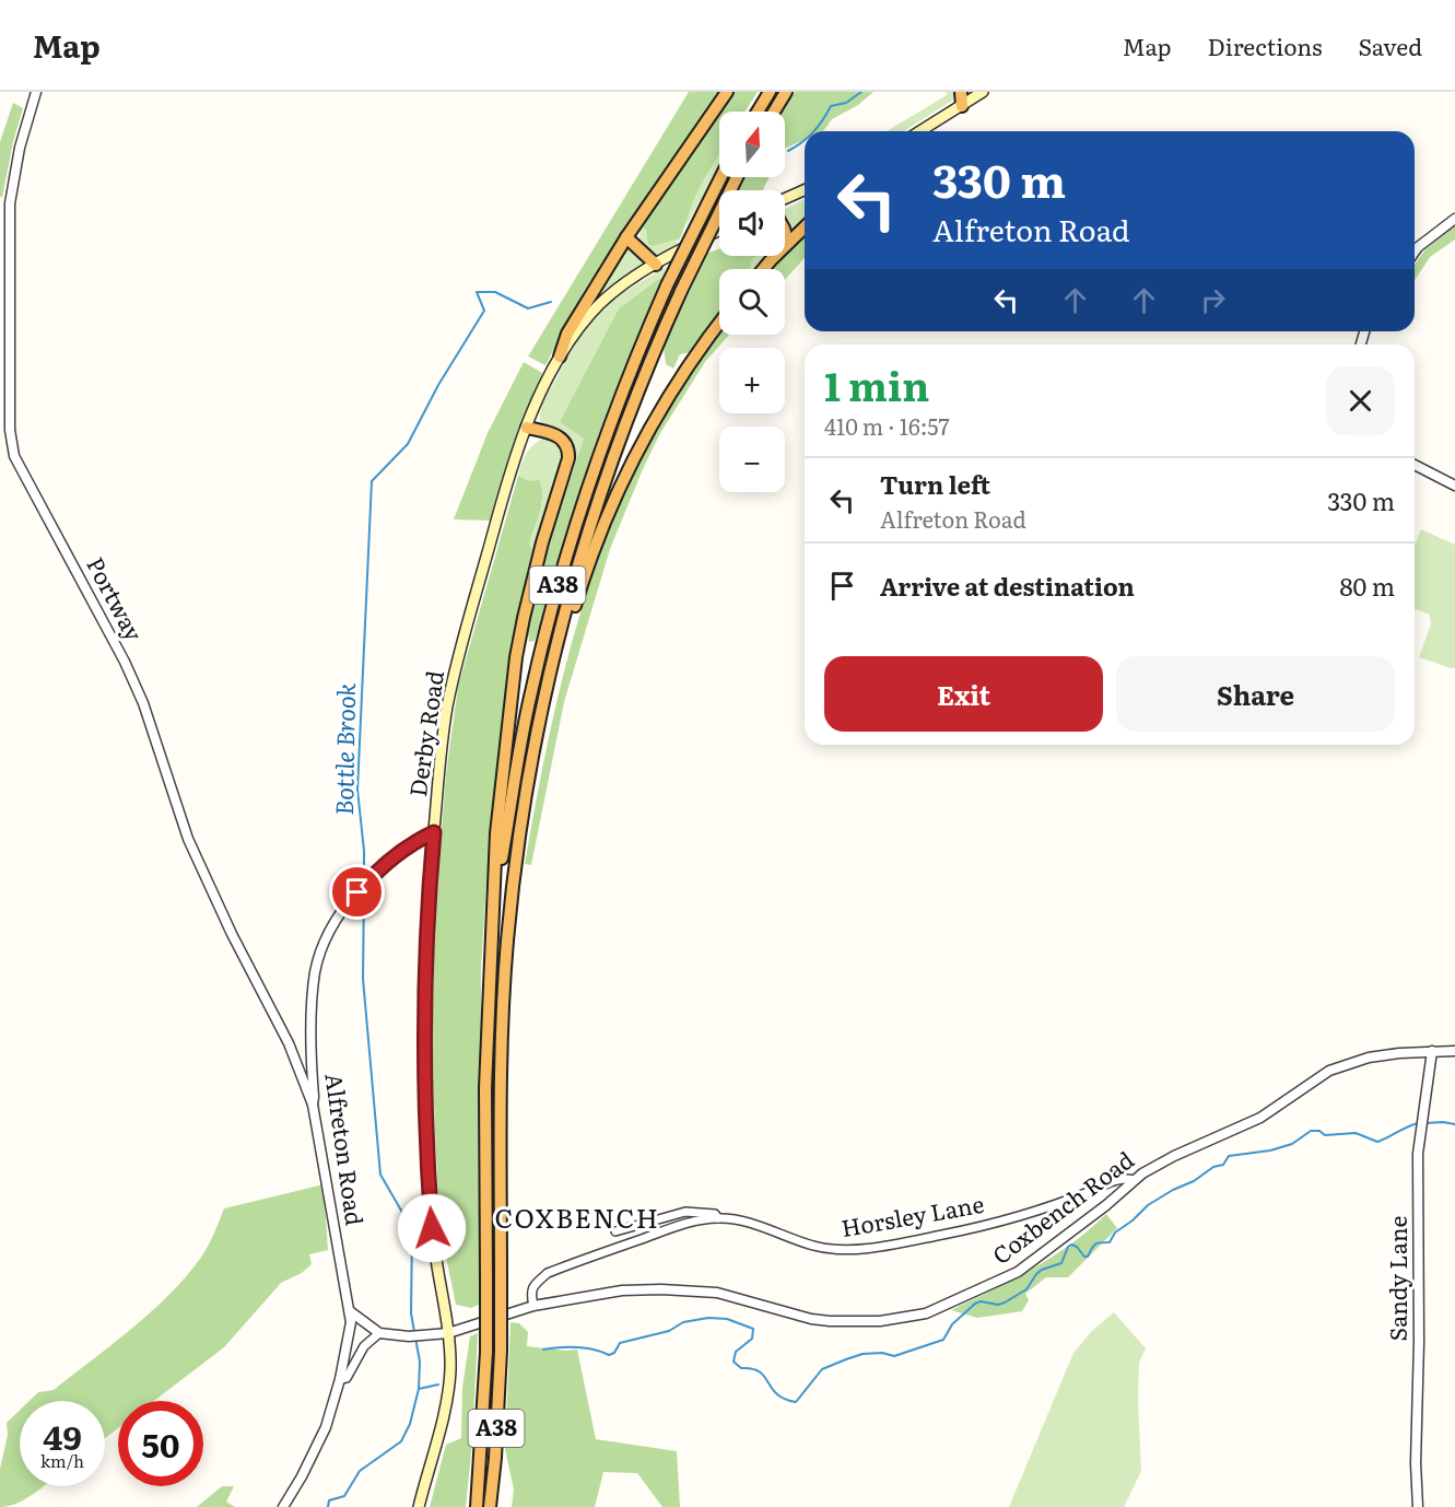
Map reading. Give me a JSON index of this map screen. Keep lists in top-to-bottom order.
{
  "streets": {
    "highway": ["A38"],
    "main road": ["Derby Road"],
    "street": [
      "Portway",
      "Alfreton Road",
      "Coxbench Road",
      "Horsley Lane",
      "Sandy Lane"
    ]
  },
  "crossings": [
    ["Portway", "Alfreton Road"],
    ["Derby Road", "Alfreton Road"],
    ["Derby Road", "Coxbench Road"],
    ["Coxbench Road", "Horsley Lane"],
    ["Coxbench Road", "Sandy Lane"]
  ],
  "districts": ["COXBENCH"],
  "water": ["Bottle Brook"],
  "north": "top",
  "page": {
    "header": "Map",
    "nav": ["Map", "Directions", "Saved"],
    "map_buttons": ["+", "−"],
    "turn": ["330 m", "Alfreton Road"],
    "heading": ["1 min", "410 m · 16:57"],
    "list": [
      {
        "name": "Turn left",
        "note": "Alfreton Road",
        "value": "330 m"
      },
      {
        "name": "Arrive at destination",
        "value": "80 m"
      }
    ],
    "buttons": ["Exit", "Share"],
    "speed": "49 km/h",
    "limit": "50"
  }
}
